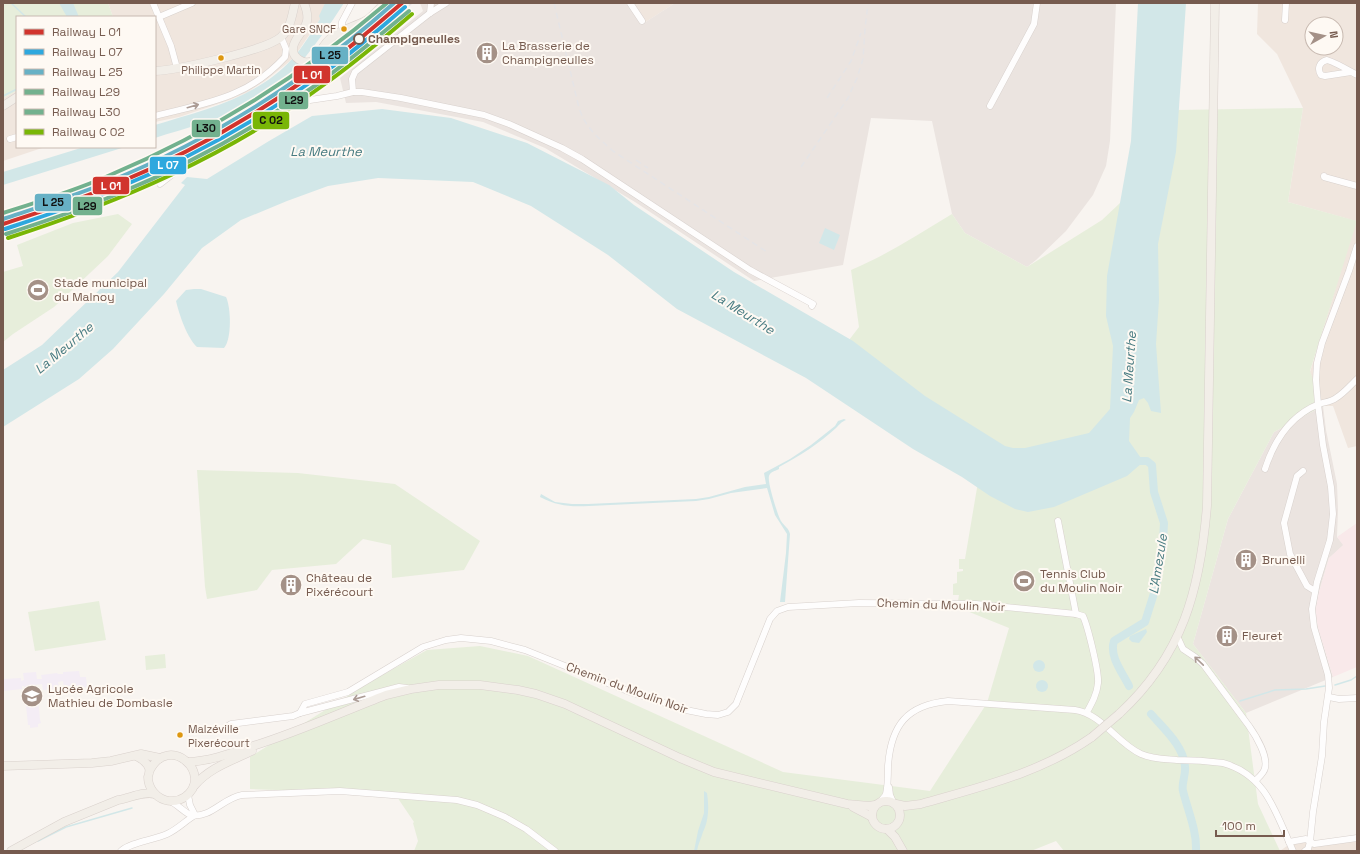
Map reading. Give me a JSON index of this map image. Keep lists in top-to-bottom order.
{
  "streets": {
    "street": ["Chemin du Moulin Noir"]
  },
  "water": ["La Meurthe", "L'Amezule"],
  "places": {
    "other": [
      "Gare SNCF",
      "Champigneulles",
      "Philippe Martin",
      "Malzéville Pixerécourt"
    ],
    "building": [
      "La Brasserie de Champigneulles",
      "Brunelli",
      "Château de Pixérécourt",
      "Fleuret"
    ],
    "sports": ["Stade municipal du Malnoy", "Tennis Club du Moulin Noir"],
    "school or university": ["Lycée Agricole Mathieu de Dombasle"]
  },
  "lines": ["rail line L30", "rail line L29"],
  "legend": [
    "Railway L 01",
    "Railway L 07",
    "Railway L 25",
    "Railway L29",
    "Railway L30",
    "Railway C 02"
  ],
  "scale_bar": "100 m",
  "north": "right"
}
